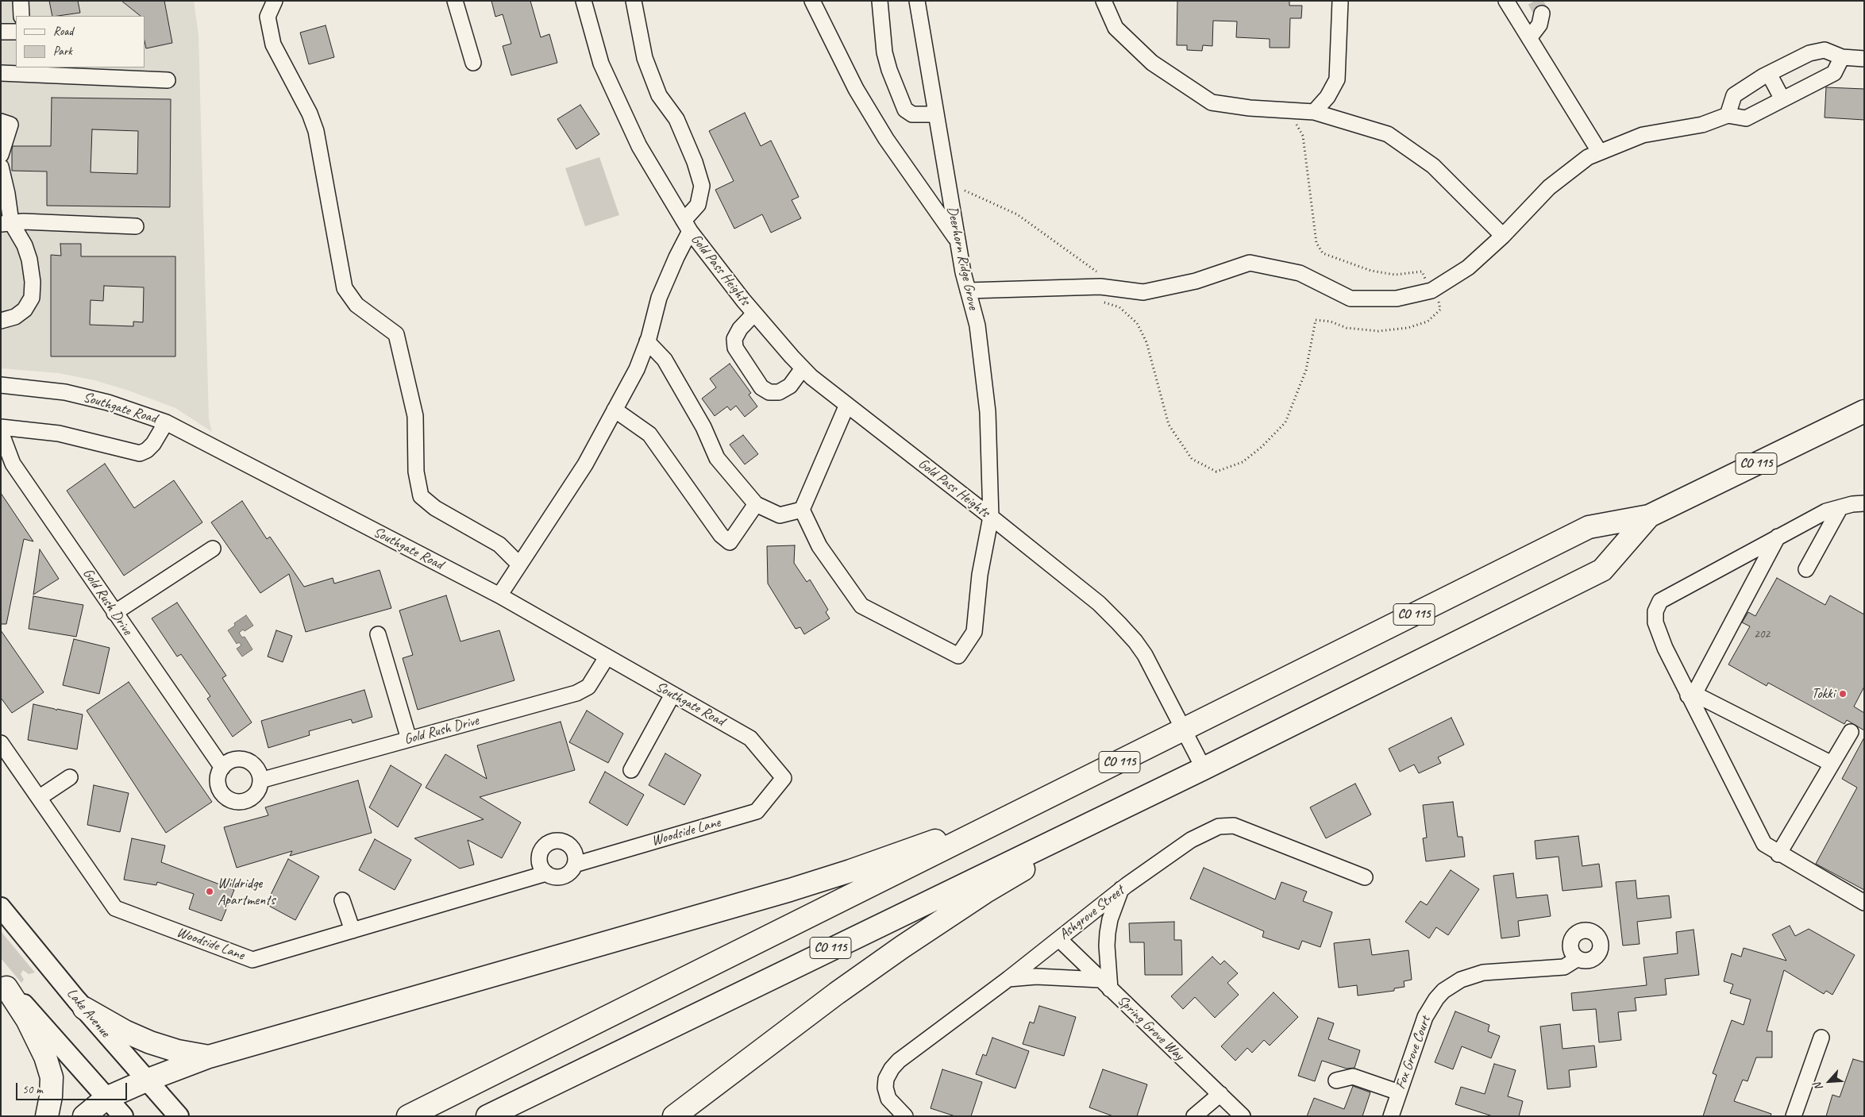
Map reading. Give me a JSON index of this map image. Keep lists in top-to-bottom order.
{
  "streets": {
    "highway": ["CO 115"],
    "main road": ["Lake Avenue"],
    "street": [
      "Deerhorn Ridge Grove",
      "Gold Pass Heights",
      "Southgate Road",
      "Gold Rush Drive",
      "Woodside Lane",
      "Ashgrove Street",
      "Spring Grove Way",
      "Fox Grove Court"
    ]
  },
  "crossings": [
    ["Deerhorn Ridge Grove", "Gold Pass Heights"],
    ["Gold Pass Heights", "CO 115"],
    ["Southgate Road", "Gold Rush Drive"],
    ["Southgate Road", "Woodside Lane"],
    ["Ashgrove Street", "Spring Grove Way"]
  ],
  "places": ["Tokki", "Wildridge Apartments"],
  "house_numbers": ["202"],
  "legend": ["Road", "Park"],
  "scale_bar": "50 m",
  "north": "bottom left"
}
